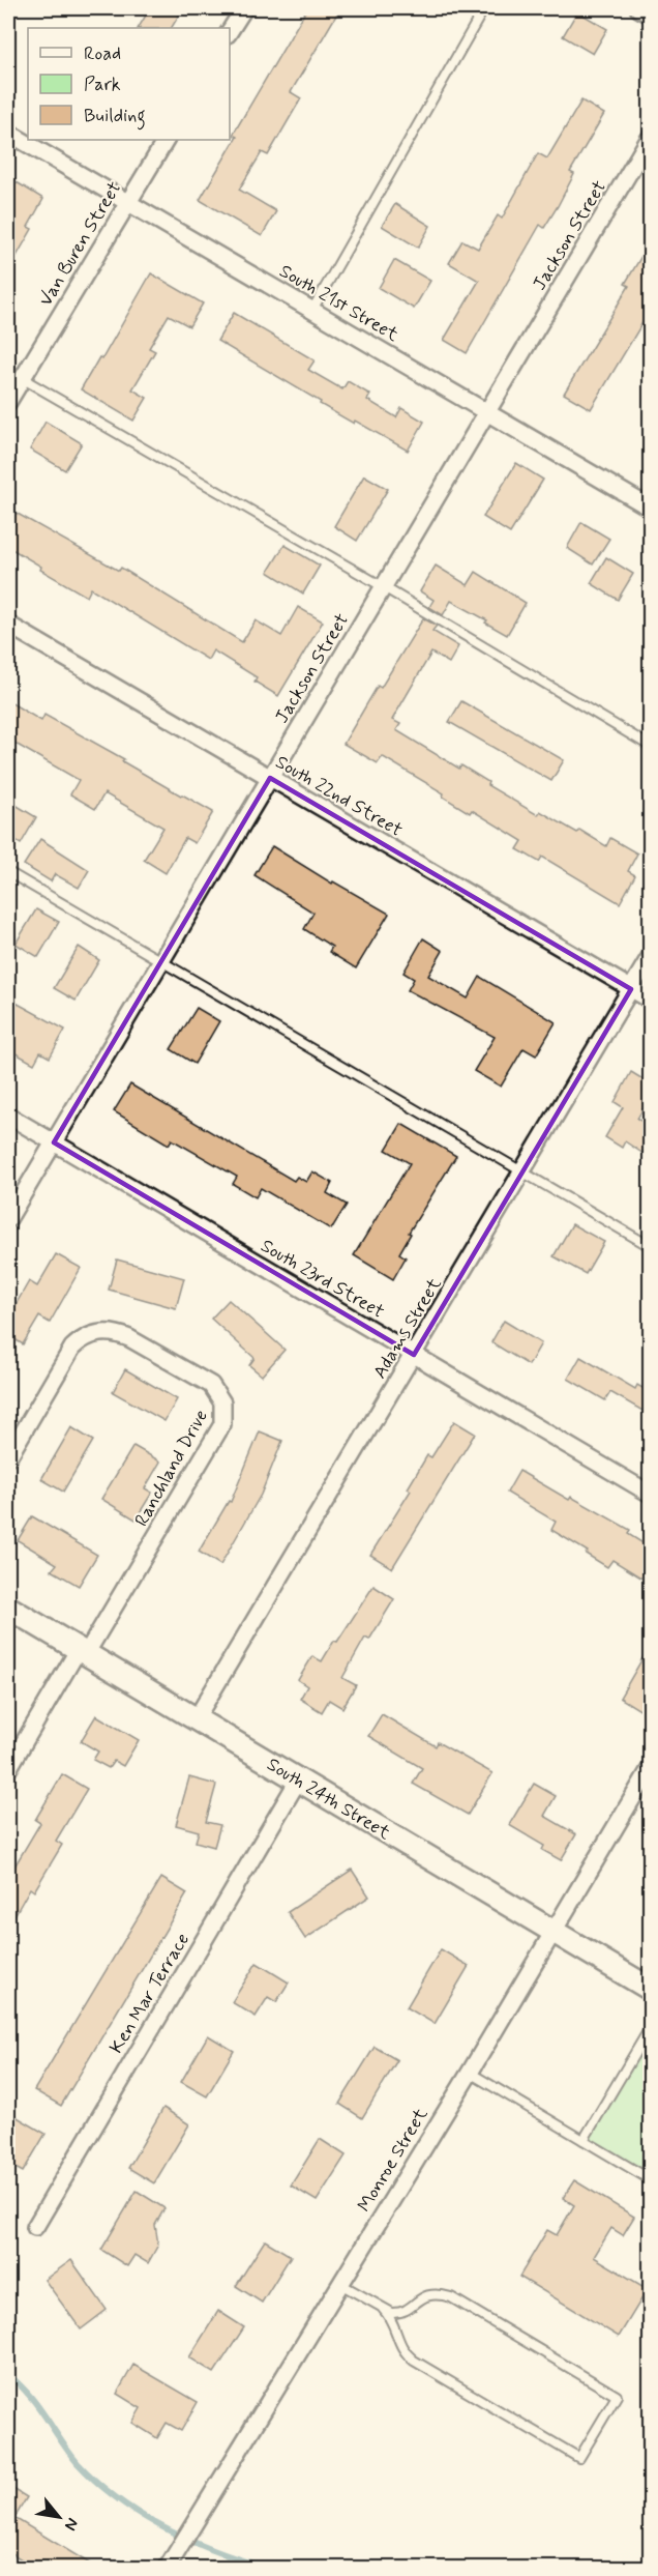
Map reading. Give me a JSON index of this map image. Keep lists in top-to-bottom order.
{
  "streets": {
    "street": [
      "Jackson Street",
      "Van Buren Street",
      "South 21st Street",
      "South 22nd Street",
      "South 23rd Street",
      "Adams Street",
      "Ranchland Drive",
      "South 24th Street",
      "Ken Mar Terrace",
      "Monroe Street"
    ]
  },
  "crossings": [
    ["Jackson Street", "South 21st Street"],
    ["Jackson Street", "South 22nd Street"],
    ["Jackson Street", "South 23rd Street"],
    ["Van Buren Street", "South 21st Street"],
    ["South 22nd Street", "Adams Street"],
    ["South 23rd Street", "Adams Street"],
    ["Adams Street", "South 24th Street"],
    ["Ranchland Drive", "South 24th Street"],
    ["South 24th Street", "Ken Mar Terrace"],
    ["South 24th Street", "Monroe Street"]
  ],
  "legend": ["Road", "Park", "Building"],
  "north": "bottom right"
}
